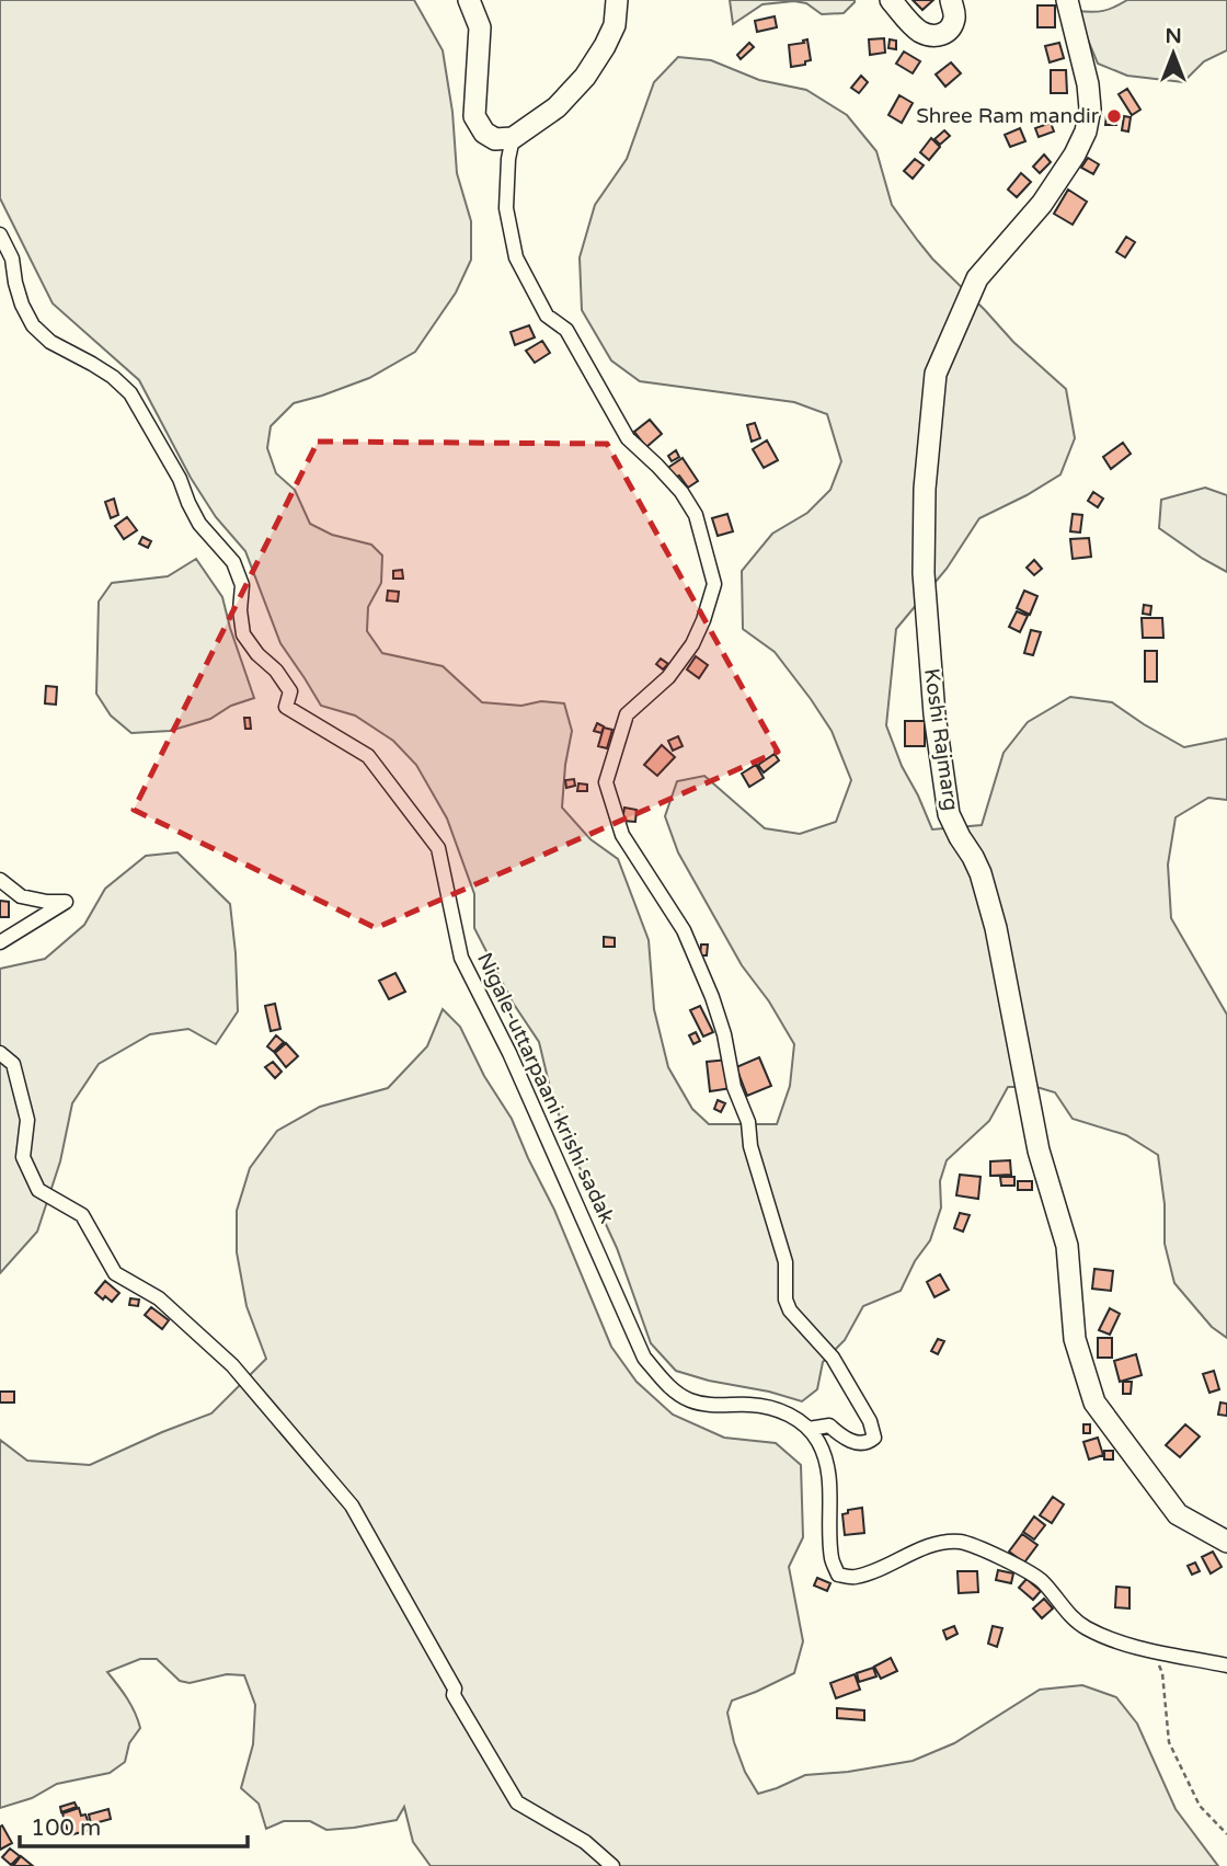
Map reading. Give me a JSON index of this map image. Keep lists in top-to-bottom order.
{
  "streets": {
    "main road": ["Koshi Rajmarg"],
    "street": ["Nigale-uttarpaani krishi sadak"]
  },
  "places": ["Shree Ram mandir"],
  "scale_bar": "100 m",
  "north": "top"
}
